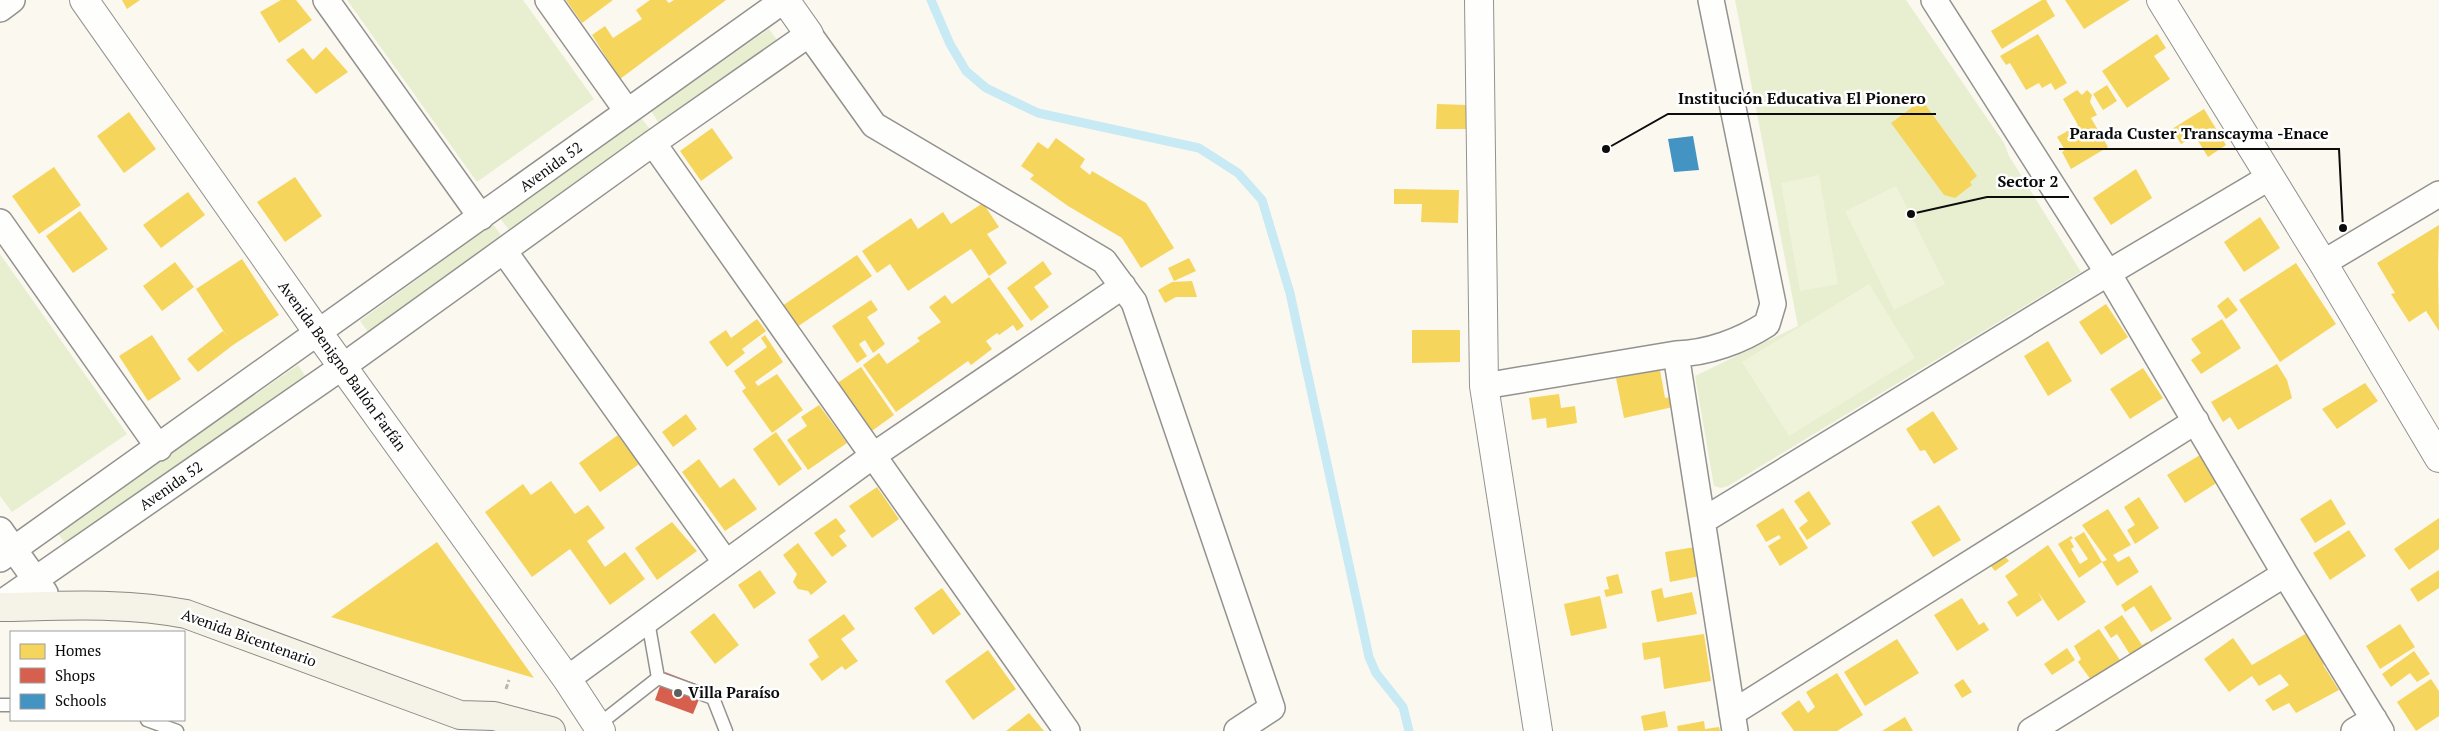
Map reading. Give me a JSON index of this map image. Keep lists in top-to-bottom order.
{
  "streets": {
    "main road": ["Avenida Bicentenario"],
    "street": ["Avenida 52", "Avenida Benigno Ballón Farfán"]
  },
  "crossings": [
    ["Avenida 52", "Avenida Benigno Ballón Farfán"]
  ],
  "places": [
    "Institución Educativa El Pionero",
    "Sector 2",
    "Parada Custer Transcayma -Enace",
    "Villa Paraíso"
  ],
  "legend": ["Homes", "Shops", "Schools"]
}
